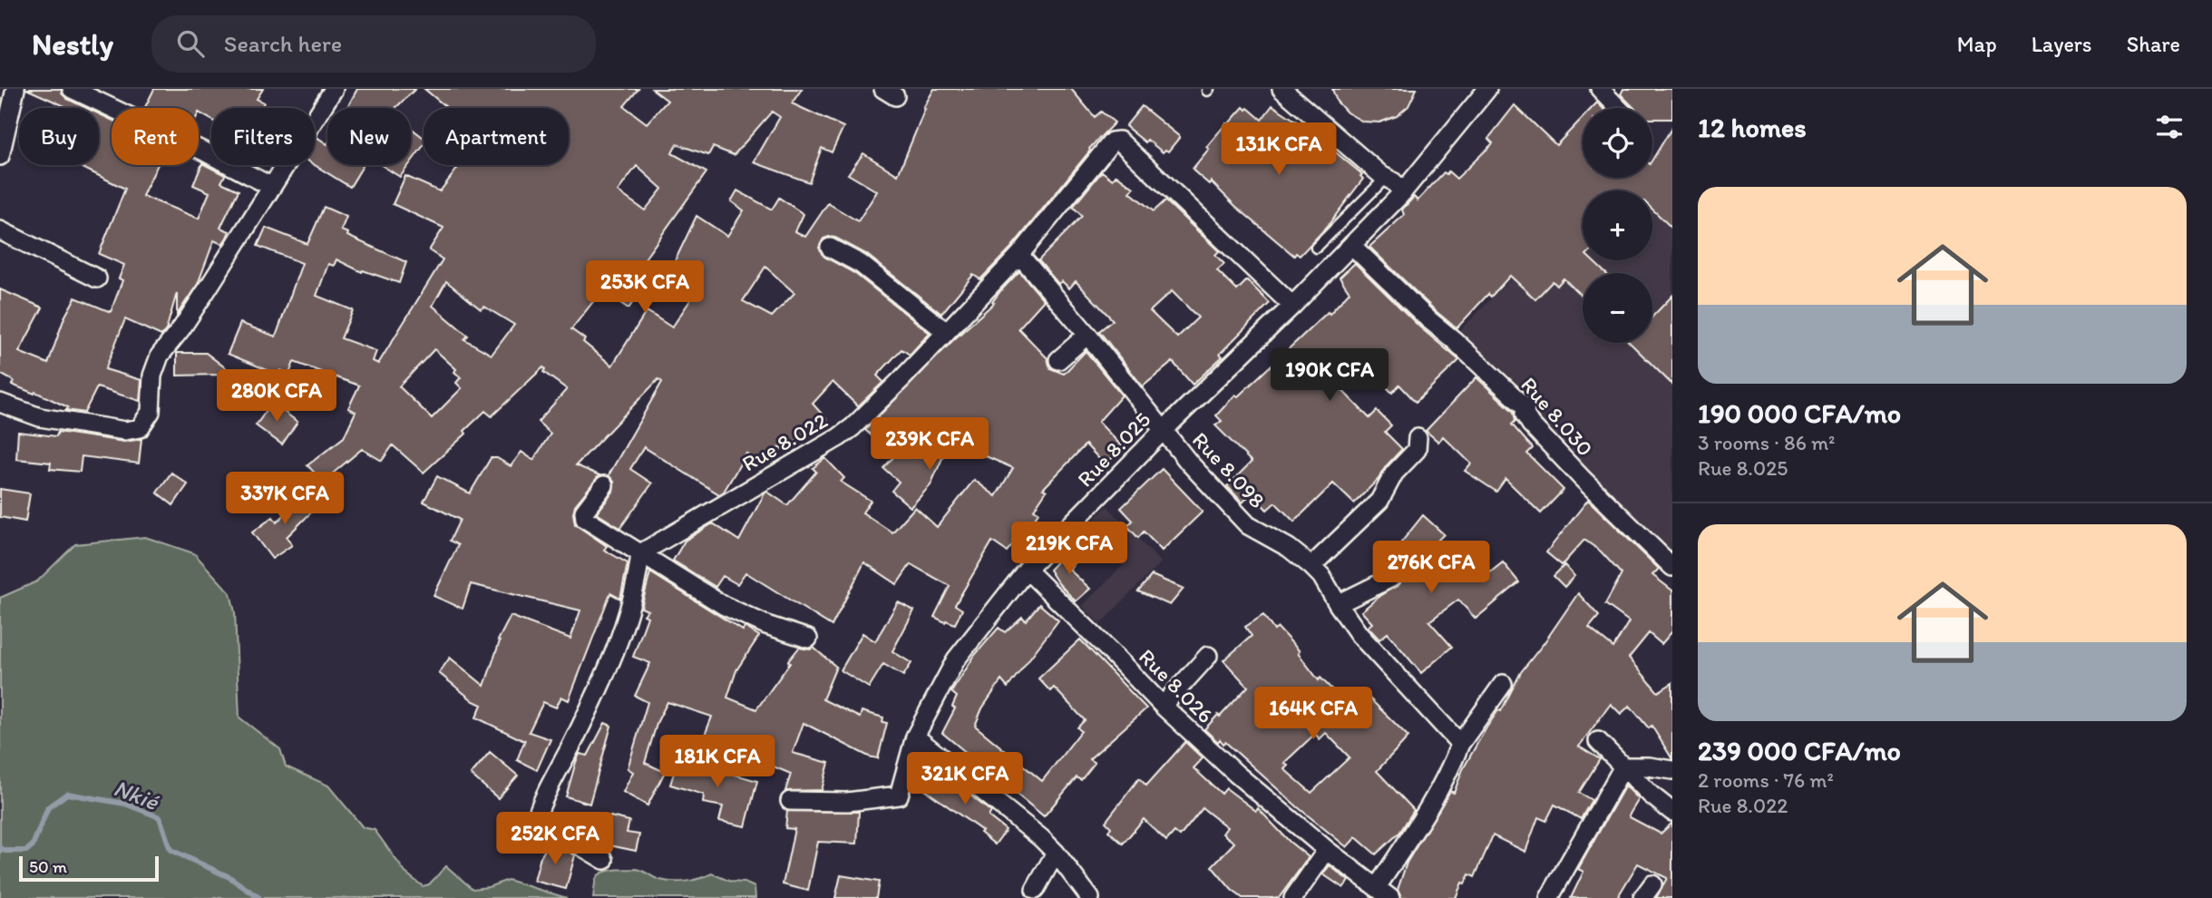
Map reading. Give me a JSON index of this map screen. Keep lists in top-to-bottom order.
{
  "streets": {
    "street": [
      "Rue 8.030",
      "Rue 8.022",
      "Rue 8.025",
      "Rue 8.098",
      "Rue 8.026"
    ]
  },
  "crossings": [
    ["Rue 8.030", "Rue 8.025"],
    ["Rue 8.022", "Rue 8.025"],
    ["Rue 8.022", "Rue 8.098"],
    ["Rue 8.025", "Rue 8.098"],
    ["Rue 8.025", "Rue 8.026"]
  ],
  "water": ["Nkié"],
  "scale_bar": "50 m",
  "page": {
    "header": "Nestly",
    "search": "Search here",
    "nav": ["Map", "Layers", "Share"],
    "heading": "12 homes",
    "map_buttons": ["+", "−"],
    "chip": [
      "Buy",
      "Rent",
      "Filters",
      "New",
      "Apartment"
    ],
    "price": [
      "131K CFA",
      "253K CFA",
      "190K CFA",
      "280K CFA",
      "239K CFA",
      "337K CFA",
      "219K CFA",
      "276K CFA",
      "164K CFA",
      "181K CFA",
      "321K CFA",
      "252K CFA"
    ],
    "list": [
      {
        "name": "190 000 CFA/mo",
        "note": "3 rooms · 86 m² · Rue 8.025"
      },
      {
        "name": "239 000 CFA/mo",
        "note": "2 rooms · 76 m² · Rue 8.022"
      }
    ],
    "scale": "50 m"
  }
}
